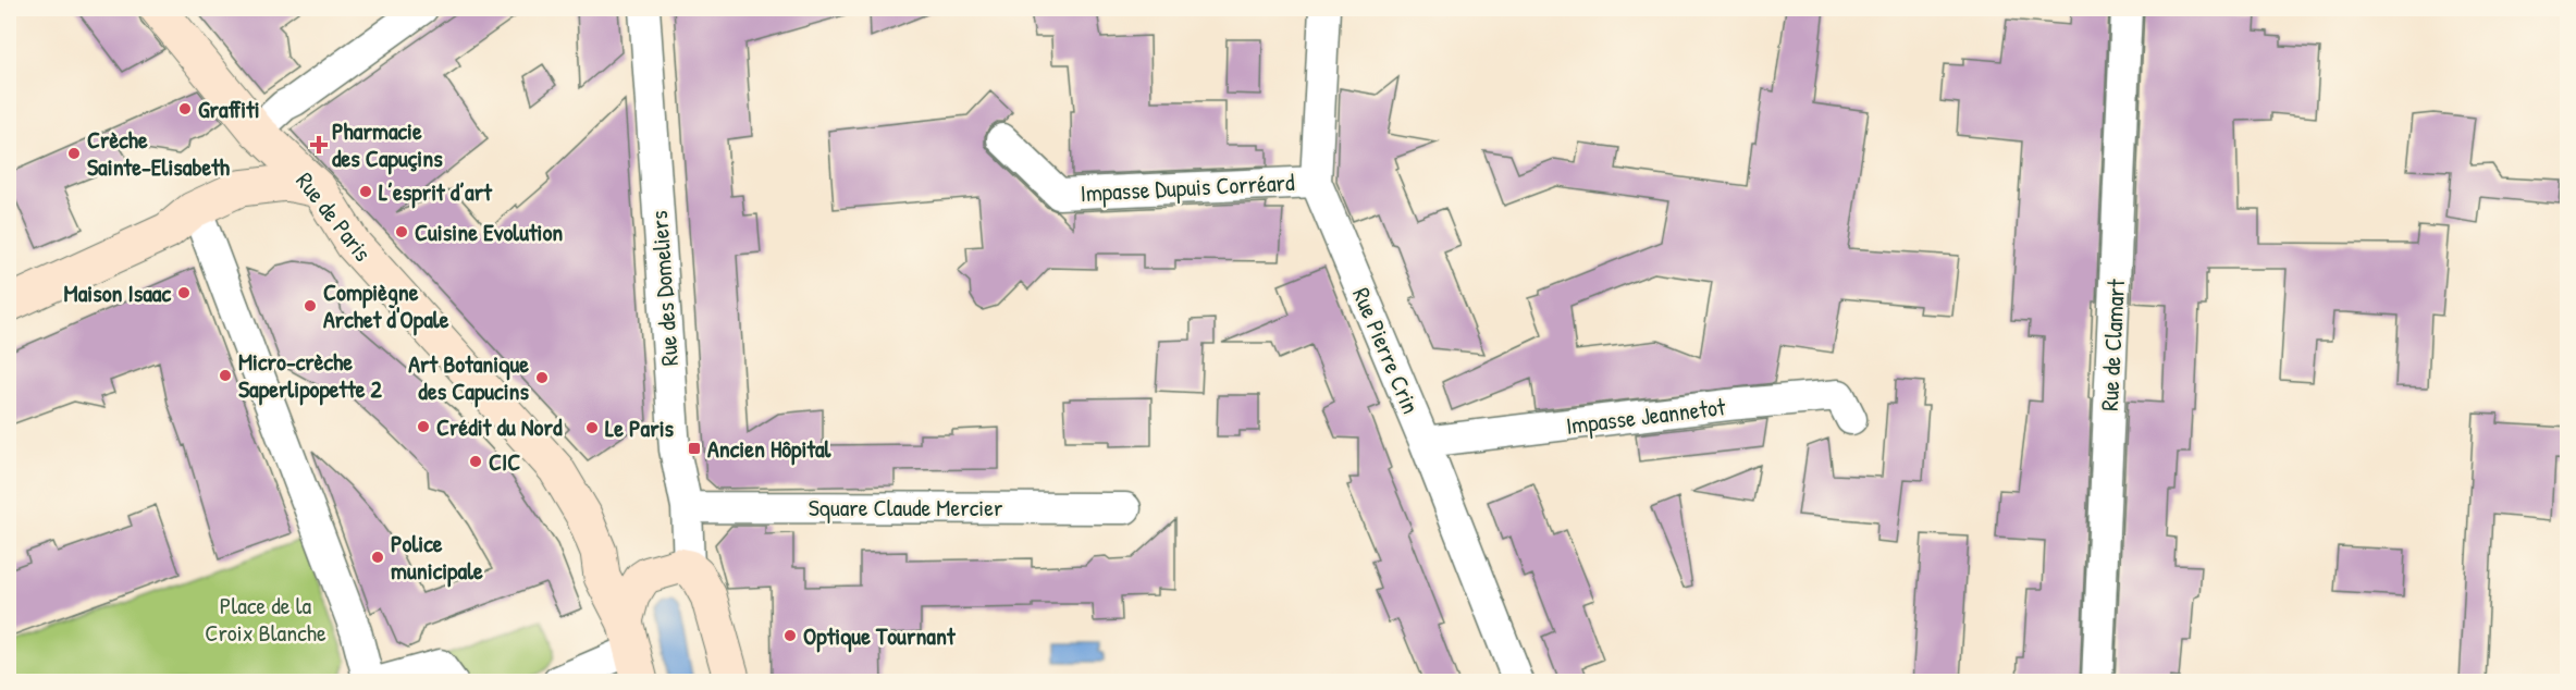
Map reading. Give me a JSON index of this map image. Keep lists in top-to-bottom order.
{
  "streets": {
    "street": [
      "Impasse Dupuis Corréard",
      "Rue de Paris",
      "Rue des Domeliers",
      "Rue de Clamart",
      "Rue Pierre Crin",
      "Impasse Jeannetot",
      "Square Claude Mercier"
    ]
  },
  "crossings": [
    ["Impasse Dupuis Corréard", "Rue Pierre Crin"],
    ["Rue des Domeliers", "Square Claude Mercier"],
    ["Rue Pierre Crin", "Impasse Jeannetot"]
  ],
  "parks": ["Place de la Croix Blanche"],
  "places": {
    "other": [
      "Graffiti",
      "Crèche Sainte-Elisabeth",
      "L’esprit d’art",
      "Cuisine Evolution",
      "Maison Isaac",
      "Compiègne Archet d'Opale",
      "Micro-crèche Saperlipopette 2",
      "Art Botanique des Capucins",
      "Crédit du Nord",
      "Le Paris",
      "CIC",
      "Police municipale",
      "Optique Tournant"
    ],
    "health": ["Pharmacie des Capuçins"],
    "transit": ["Ancien Hôpital"]
  }
}
